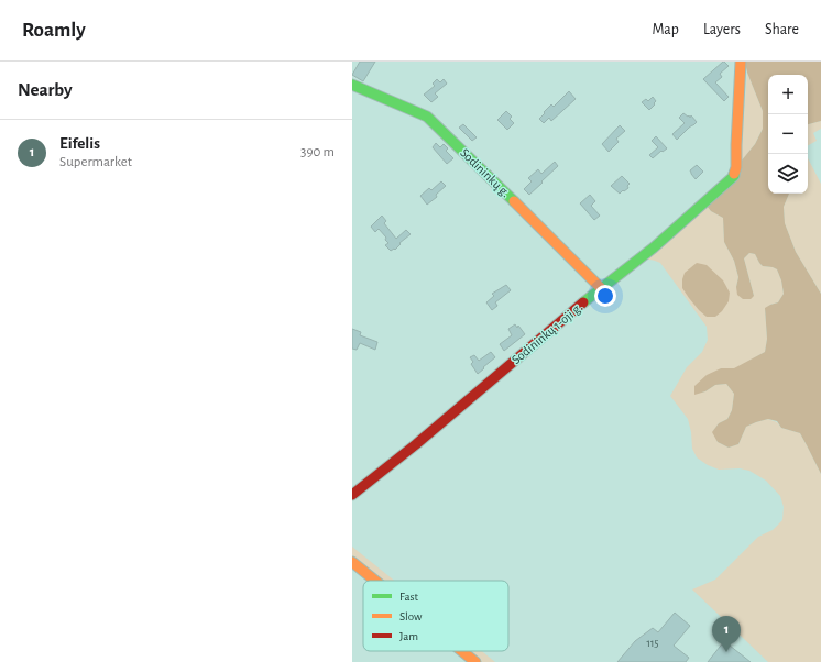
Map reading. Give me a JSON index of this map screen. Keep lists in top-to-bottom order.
{
  "streets": {
    "street": ["Sodininkų g.", "Sodininkų 1-oji g."]
  },
  "crossings": [
    ["Sodininkų g.", "Sodininkų 1-oji g."]
  ],
  "house_numbers": ["115"],
  "legend": ["Fast", "Slow", "Jam"],
  "page": {
    "header": "Roamly",
    "nav": ["Map", "Layers", "Share"],
    "heading": "Nearby",
    "map_buttons": ["+", "−"],
    "list": [
      {
        "mark": "1",
        "name": "Eifelis",
        "note": "Supermarket",
        "value": "390 m"
      }
    ],
    "pins": "1"
  }
}
